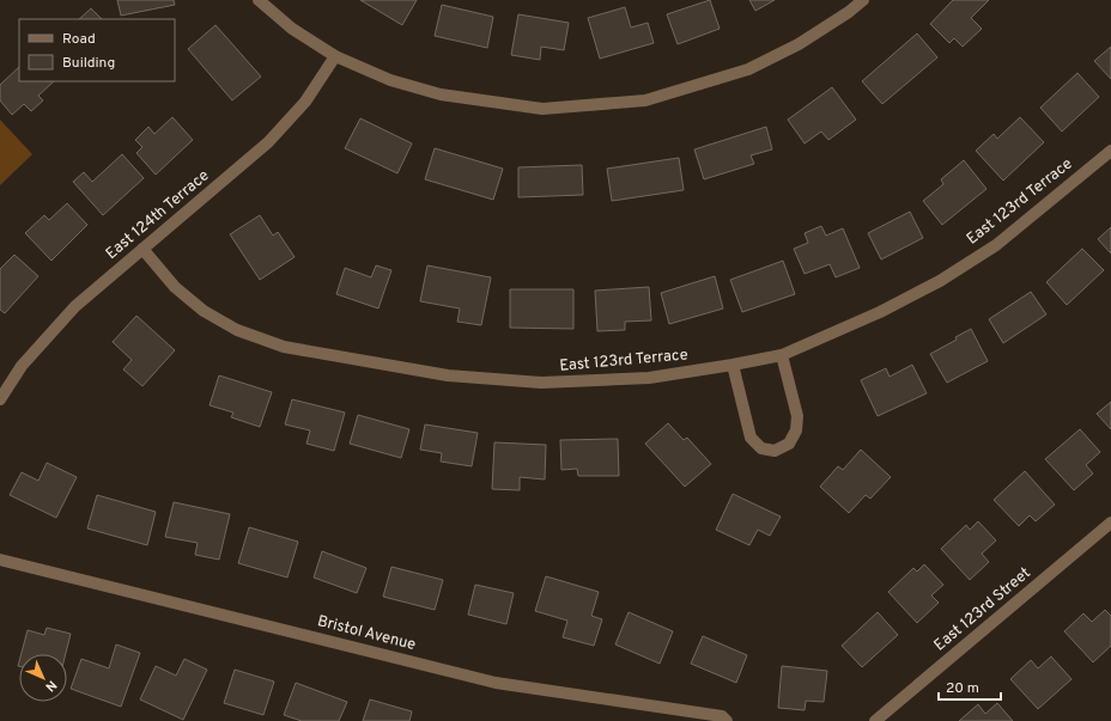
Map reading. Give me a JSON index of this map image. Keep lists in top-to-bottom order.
{
  "streets": {
    "street": [
      "East 123rd Terrace",
      "East 124th Terrace",
      "East 123rd Street",
      "Bristol Avenue"
    ]
  },
  "crossings": [
    ["East 123rd Terrace", "East 124th Terrace"]
  ],
  "legend": ["Road", "Building"],
  "scale_bar": "20 m",
  "north": "bottom right"
}
